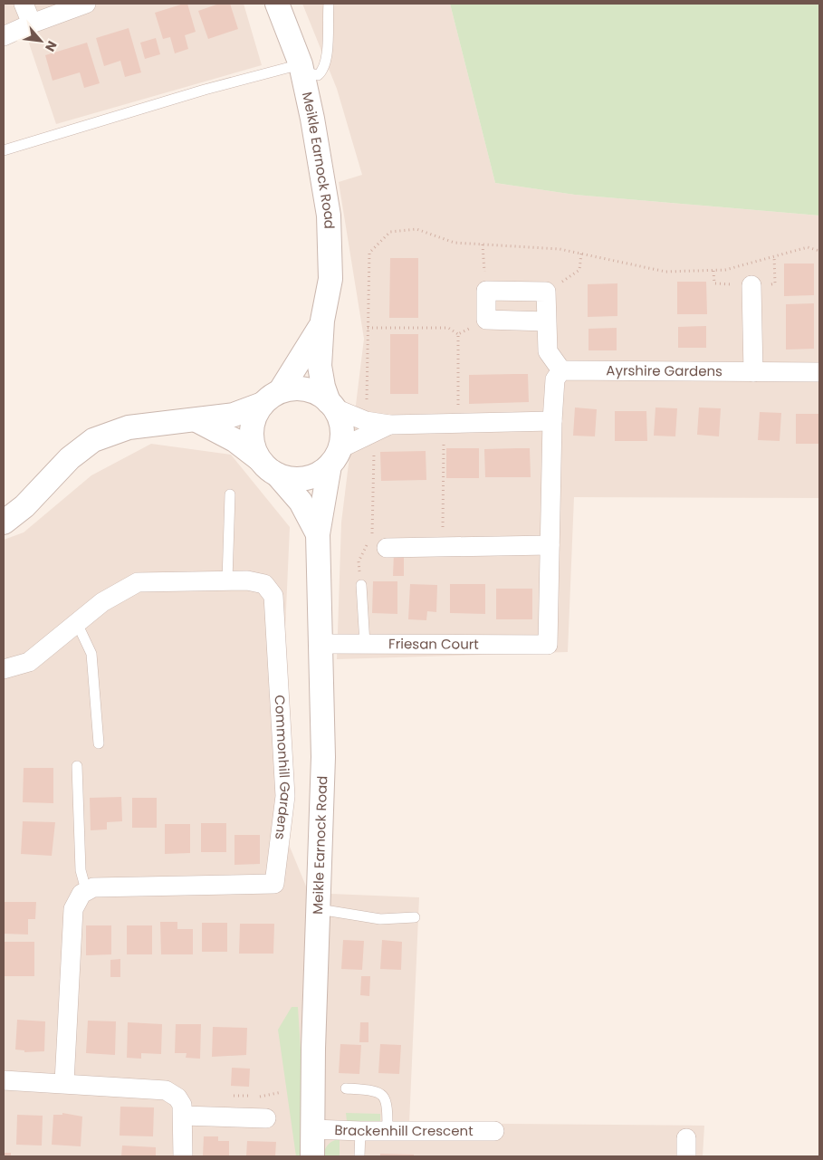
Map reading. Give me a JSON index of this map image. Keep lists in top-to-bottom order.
{
  "streets": {
    "street": [
      "Meikle Earnock Road",
      "Ayrshire Gardens",
      "Friesan Court",
      "Commonhill Gardens",
      "Brackenhill Crescent"
    ]
  },
  "crossings": [
    ["Meikle Earnock Road", "Friesan Court"],
    ["Meikle Earnock Road", "Brackenhill Crescent"]
  ],
  "north": "bottom right"
}
